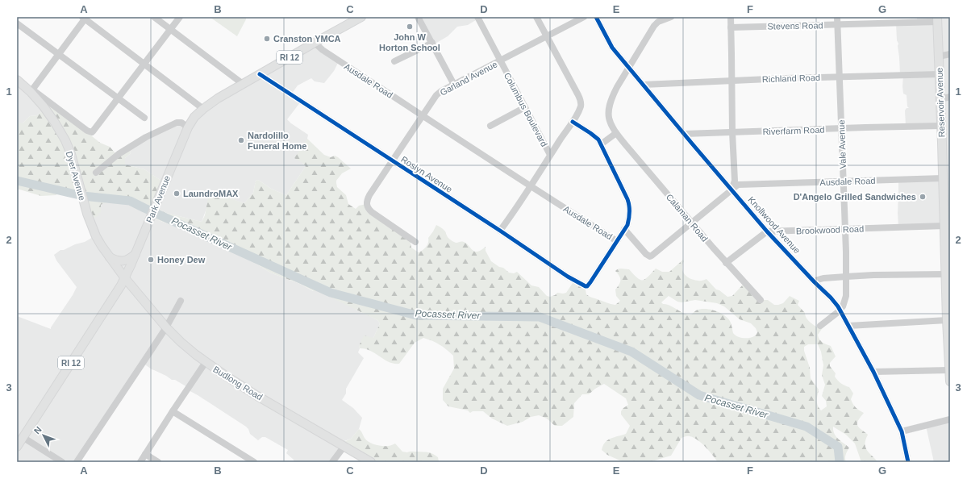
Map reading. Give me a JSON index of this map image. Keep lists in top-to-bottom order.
{
  "streets": {
    "main road": [
      "RI 12",
      "Reservoir Avenue",
      "Dyer Avenue",
      "Park Avenue",
      "Budlong Road"
    ],
    "street": [
      "Stevens Road",
      "Garland Avenue",
      "Richland Road",
      "Ausdale Road",
      "Columbus Boulevard",
      "Riverfarm Road",
      "Vale Avenue",
      "Roslyn Avenue",
      "Calaman Road",
      "Knollwood Avenue",
      "Brookwood Road"
    ]
  },
  "crossings": [
    ["Stevens Road", "Reservoir Avenue"],
    ["Stevens Road", "Vale Avenue"],
    ["Garland Avenue", "Ausdale Road"],
    ["Garland Avenue", "Columbus Boulevard"],
    ["Garland Avenue", "Roslyn Avenue"],
    ["Richland Road", "Reservoir Avenue"],
    ["Richland Road", "Vale Avenue"],
    ["Richland Road", "Knollwood Avenue"],
    ["Ausdale Road", "Reservoir Avenue"],
    ["Ausdale Road", "Vale Avenue"],
    ["Ausdale Road", "Roslyn Avenue"],
    ["Ausdale Road", "Park Avenue"],
    ["Ausdale Road", "Calaman Road"],
    ["Ausdale Road", "Knollwood Avenue"],
    ["Reservoir Avenue", "Riverfarm Road"],
    ["Reservoir Avenue", "Brookwood Road"],
    ["Riverfarm Road", "Vale Avenue"],
    ["Riverfarm Road", "Knollwood Avenue"],
    ["Vale Avenue", "Knollwood Avenue"],
    ["Vale Avenue", "Brookwood Road"],
    ["Roslyn Avenue", "Park Avenue"],
    ["Dyer Avenue", "Park Avenue"],
    ["Dyer Avenue", "Budlong Road"],
    ["Park Avenue", "Budlong Road"],
    ["Calaman Road", "Knollwood Avenue"],
    ["Knollwood Avenue", "Brookwood Road"]
  ],
  "water": ["Pocasset River"],
  "places": [
    "John W Horton School",
    "Cranston YMCA",
    "Nardolillo Funeral Home",
    "LaundroMAX",
    "D'Angelo Grilled Sandwiches",
    "Honey Dew"
  ],
  "north": "top left",
  "grid": {
    "columns": [
      "A",
      "B",
      "C",
      "D",
      "E",
      "F",
      "G"
    ],
    "rows": ["1", "2", "3"]
  }
}
